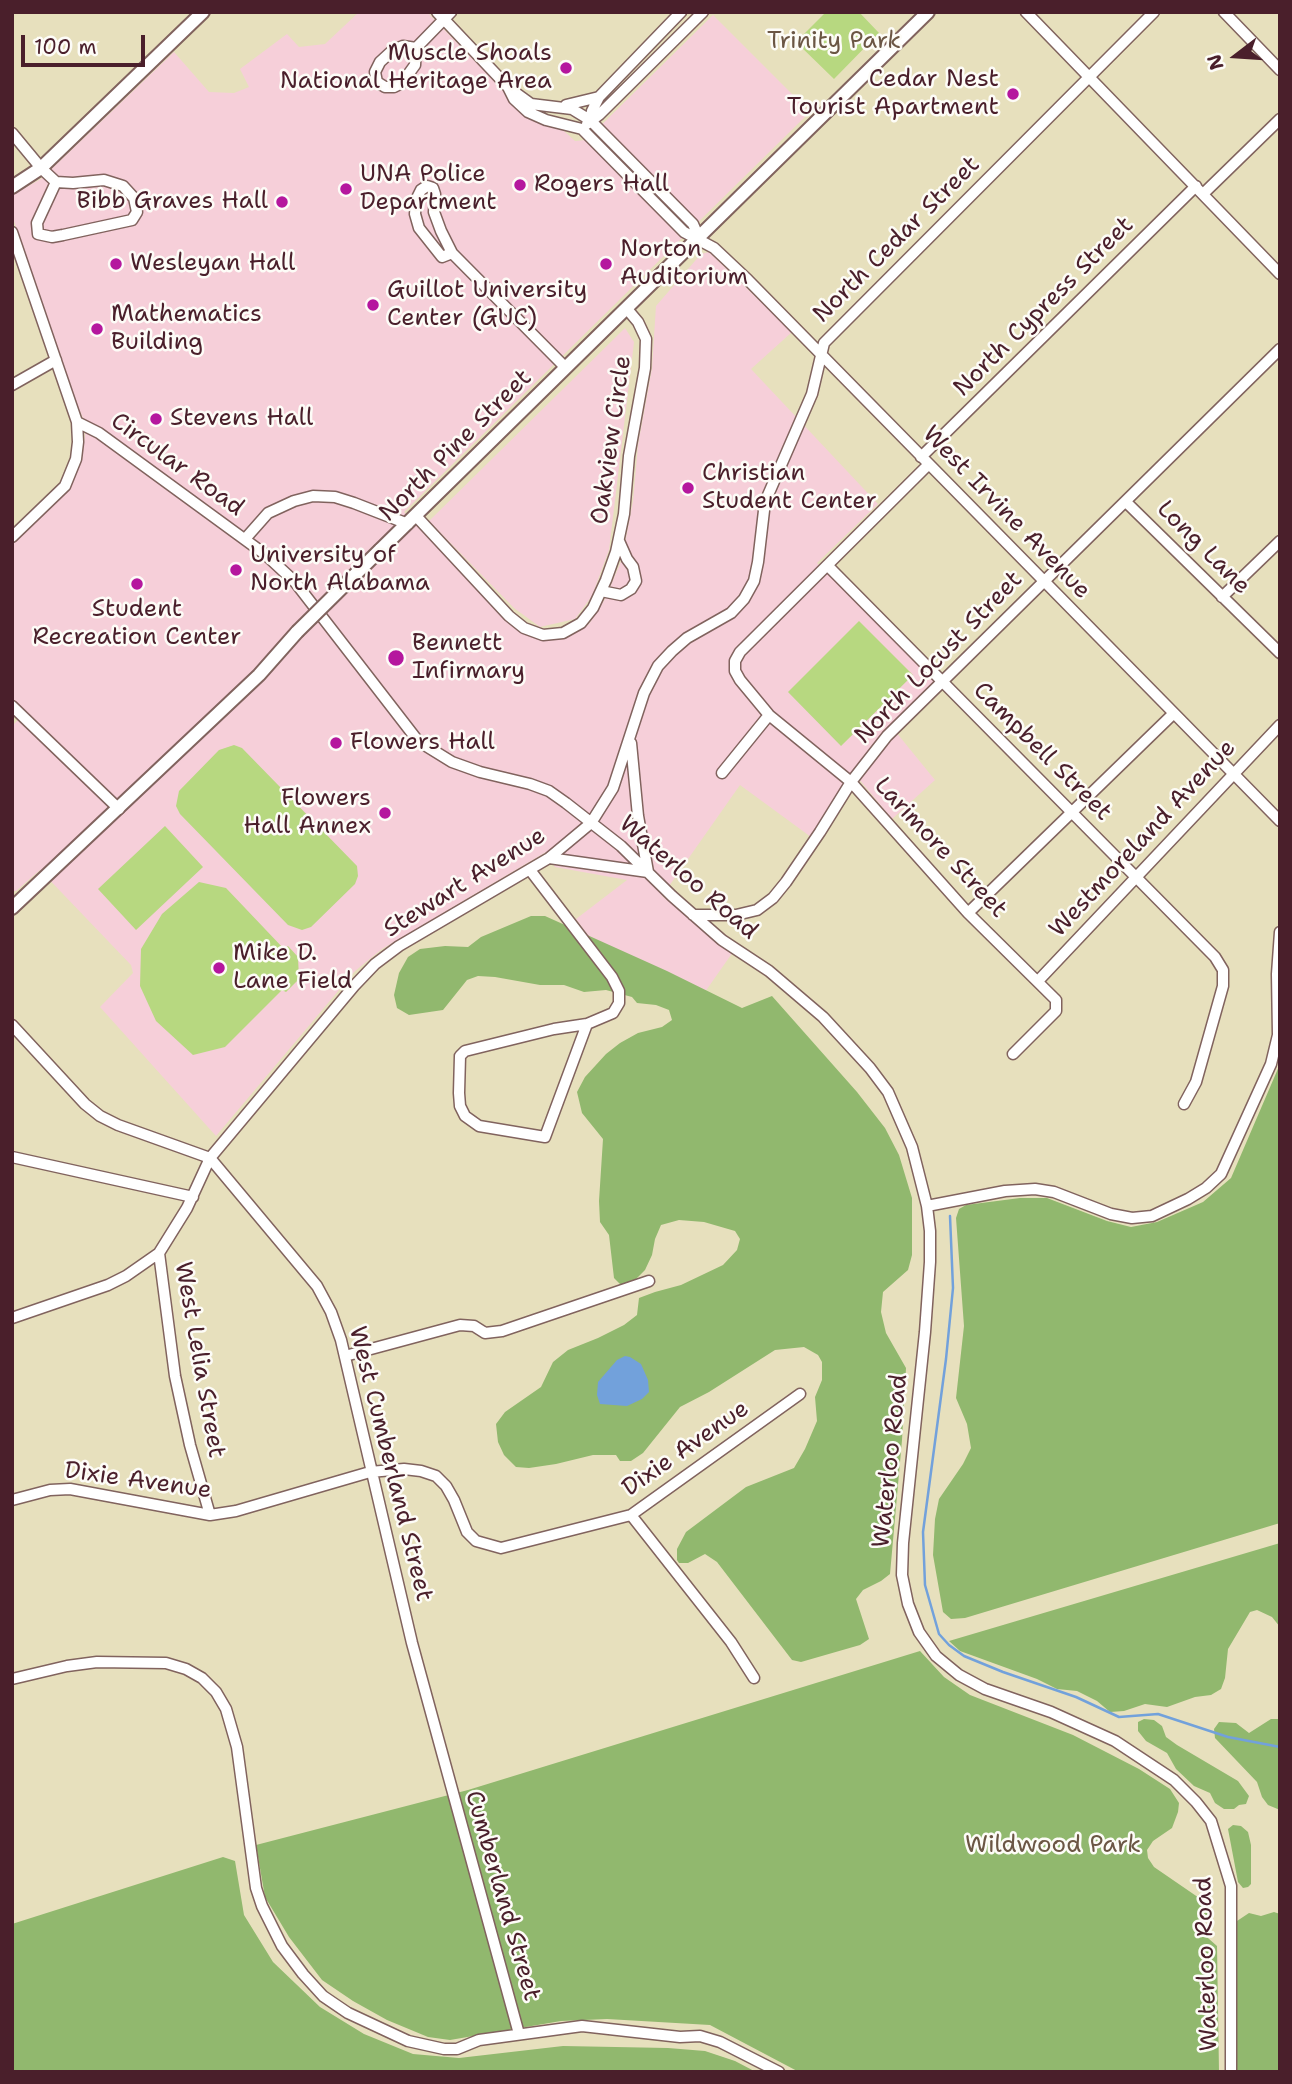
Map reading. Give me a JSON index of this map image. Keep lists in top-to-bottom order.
{
  "streets": {
    "main road": ["North Pine Street"],
    "street": [
      "North Cedar Street",
      "North Cypress Street",
      "Oakview Circle",
      "Circular Road",
      "West Irvine Avenue",
      "Long Lane",
      "North Locust Street",
      "Campbell Street",
      "Westmoreland Avenue",
      "Larimore Street",
      "Waterloo Road",
      "Stewart Avenue",
      "West Lelia Street",
      "Dixie Avenue",
      "West Cumberland Street",
      "Cumberland Street"
    ]
  },
  "crossings": [
    ["North Cedar Street", "Circular Road"],
    ["North Cedar Street", "West Irvine Avenue"],
    ["North Cedar Street", "Waterloo Road"],
    ["North Cedar Street", "Stewart Avenue"],
    ["North Cypress Street", "West Irvine Avenue"],
    ["North Cypress Street", "Campbell Street"],
    ["North Cypress Street", "Larimore Street"],
    ["Oakview Circle", "North Pine Street"],
    ["North Pine Street", "West Irvine Avenue"],
    ["Circular Road", "Waterloo Road"],
    ["Circular Road", "Stewart Avenue"],
    ["West Irvine Avenue", "North Locust Street"],
    ["West Irvine Avenue", "Westmoreland Avenue"],
    ["Long Lane", "North Locust Street"],
    ["North Locust Street", "Campbell Street"],
    ["North Locust Street", "Larimore Street"],
    ["North Locust Street", "Waterloo Road"],
    ["Campbell Street", "Westmoreland Avenue"],
    ["Westmoreland Avenue", "Larimore Street"],
    ["Waterloo Road", "Stewart Avenue"],
    ["Stewart Avenue", "West Lelia Street"],
    ["Stewart Avenue", "West Cumberland Street"],
    ["West Lelia Street", "Dixie Avenue"],
    ["Dixie Avenue", "West Cumberland Street"],
    ["West Cumberland Street", "Cumberland Street"]
  ],
  "parks": ["Trinity Park", "Wildwood Park"],
  "places": [
    "Muscle Shoals National Heritage Area",
    "Cedar Nest Tourist Apartment",
    "Rogers Hall",
    "UNA Police Department",
    "Bibb Graves Hall",
    "Wesleyan Hall",
    "Norton Auditorium",
    "Guillot University Center (GUC)",
    "Mathematics Building",
    "Stevens Hall",
    "Christian Student Center",
    "University of North Alabama",
    "Student Recreation Center",
    "Bennett Infirmary",
    "Flowers Hall",
    "Flowers Hall Annex",
    "Mike D. Lane Field"
  ],
  "scale_bar": "100 m",
  "north": "left"
}
